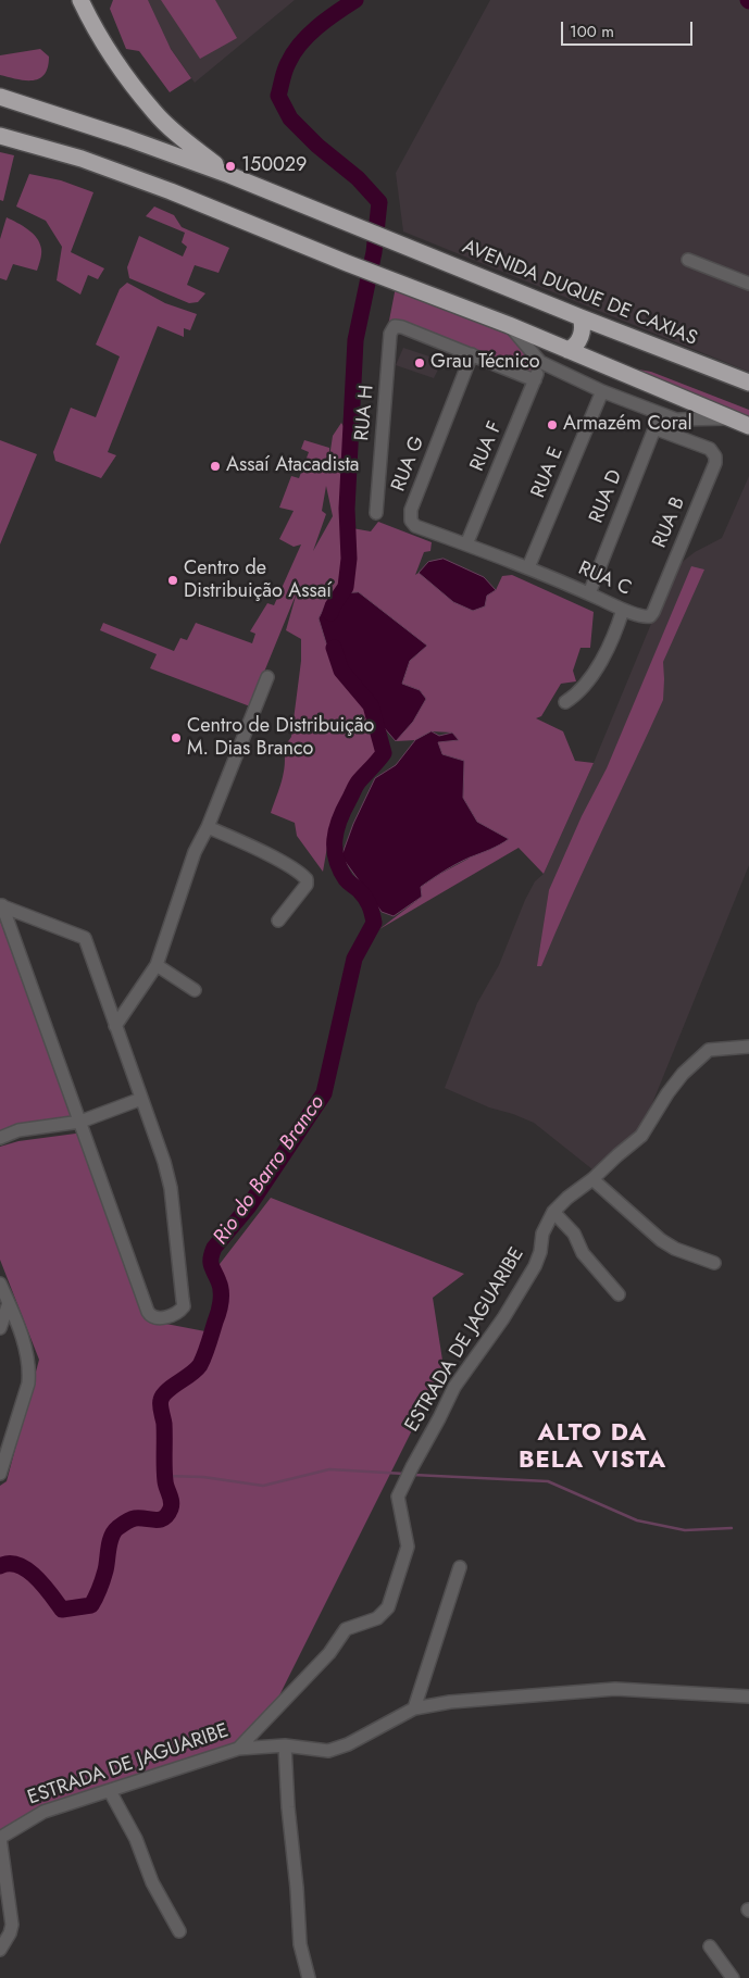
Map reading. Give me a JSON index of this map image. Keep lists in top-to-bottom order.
{
  "streets": {
    "highway": ["AVENIDA DUQUE DE CAXIAS"],
    "street": [
      "RUA H",
      "RUA F",
      "RUA G",
      "RUA E",
      "RUA D",
      "RUA B",
      "RUA C",
      "ESTRADA DE JAGUARIBE"
    ]
  },
  "crossings": [
    ["RUA H", "RUA G"],
    ["RUA F", "RUA G"],
    ["RUA G", "RUA E"],
    ["RUA G", "RUA C"],
    ["RUA E", "RUA C"],
    ["RUA D", "RUA B"],
    ["RUA D", "RUA C"],
    ["RUA B", "RUA C"]
  ],
  "districts": ["ALTO DA BELA VISTA"],
  "water": ["Rio do Barro Branco"],
  "places": [
    "150029",
    "Grau Técnico",
    "Armazém Coral",
    "Assaí Atacadista",
    "Centro de Distribuição Assaí",
    "Centro de Distribuição M. Dias Branco"
  ],
  "scale_bar": "100 m"
}
